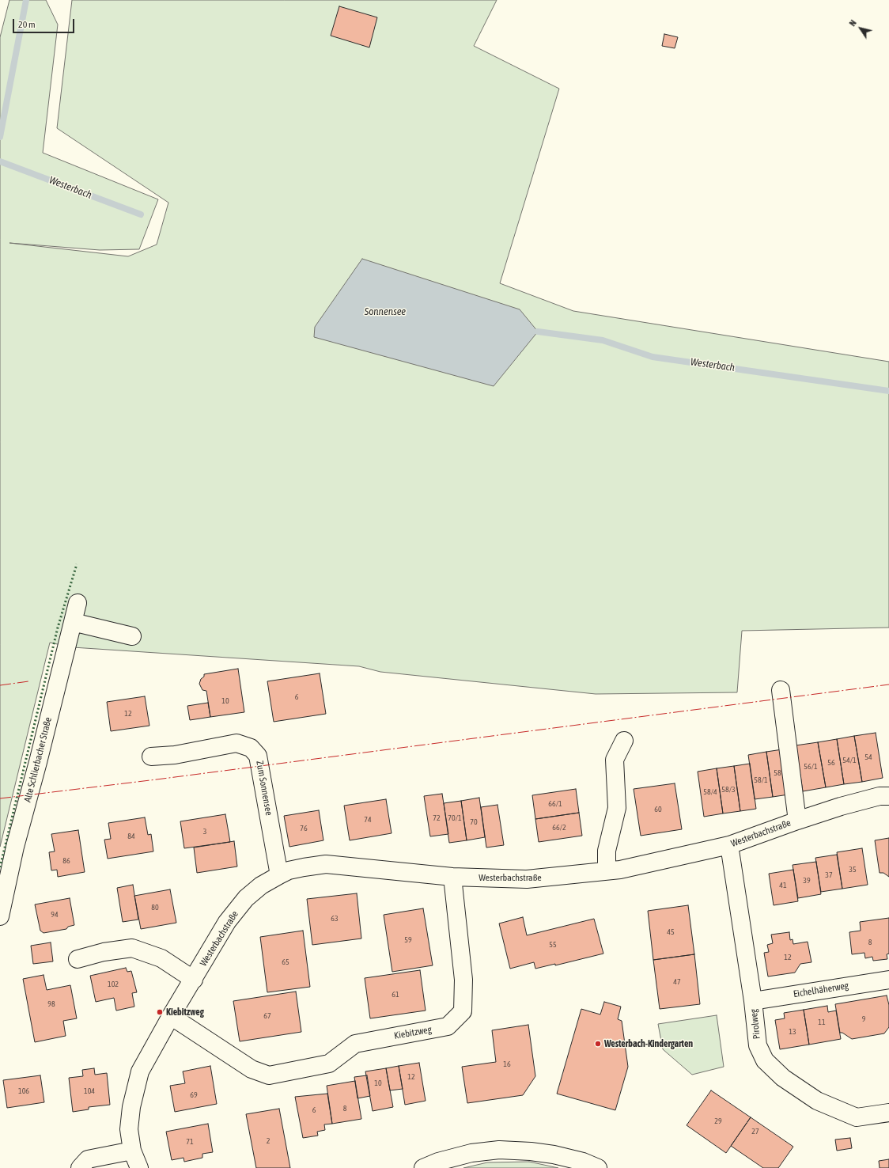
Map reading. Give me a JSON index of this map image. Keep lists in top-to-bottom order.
{
  "streets": {
    "street": [
      "Alte Schlierbacher Straße",
      "Zum Sonnensee",
      "Westerbachstraße",
      "Eichelhäherweg",
      "Pirolweg",
      "Kiebitzweg"
    ]
  },
  "crossings": [
    ["Zum Sonnensee", "Westerbachstraße"],
    ["Westerbachstraße", "Pirolweg"],
    ["Westerbachstraße", "Kiebitzweg"],
    ["Eichelhäherweg", "Pirolweg"]
  ],
  "water": ["Westerbach", "Sonnensee"],
  "places": ["Kiebitzweg", "Westerbach-Kindergarten"],
  "house_numbers": [
    "6",
    "10",
    "12",
    "54",
    "54/1",
    "56",
    "56/1",
    "58",
    "58/1",
    "58/3",
    "58/4",
    "66/1",
    "60",
    "72",
    "70/1",
    "74",
    "70",
    "66/2",
    "76",
    "3",
    "84",
    "86",
    "35",
    "37",
    "39",
    "41",
    "80",
    "94",
    "63",
    "45",
    "59",
    "8",
    "55",
    "12",
    "65",
    "47",
    "102",
    "61",
    "98",
    "67",
    "9",
    "11",
    "13",
    "16",
    "12",
    "10",
    "106",
    "104",
    "69",
    "8",
    "6",
    "29",
    "27",
    "2",
    "71"
  ],
  "scale_bar": "20 m",
  "north": "top left"
}
